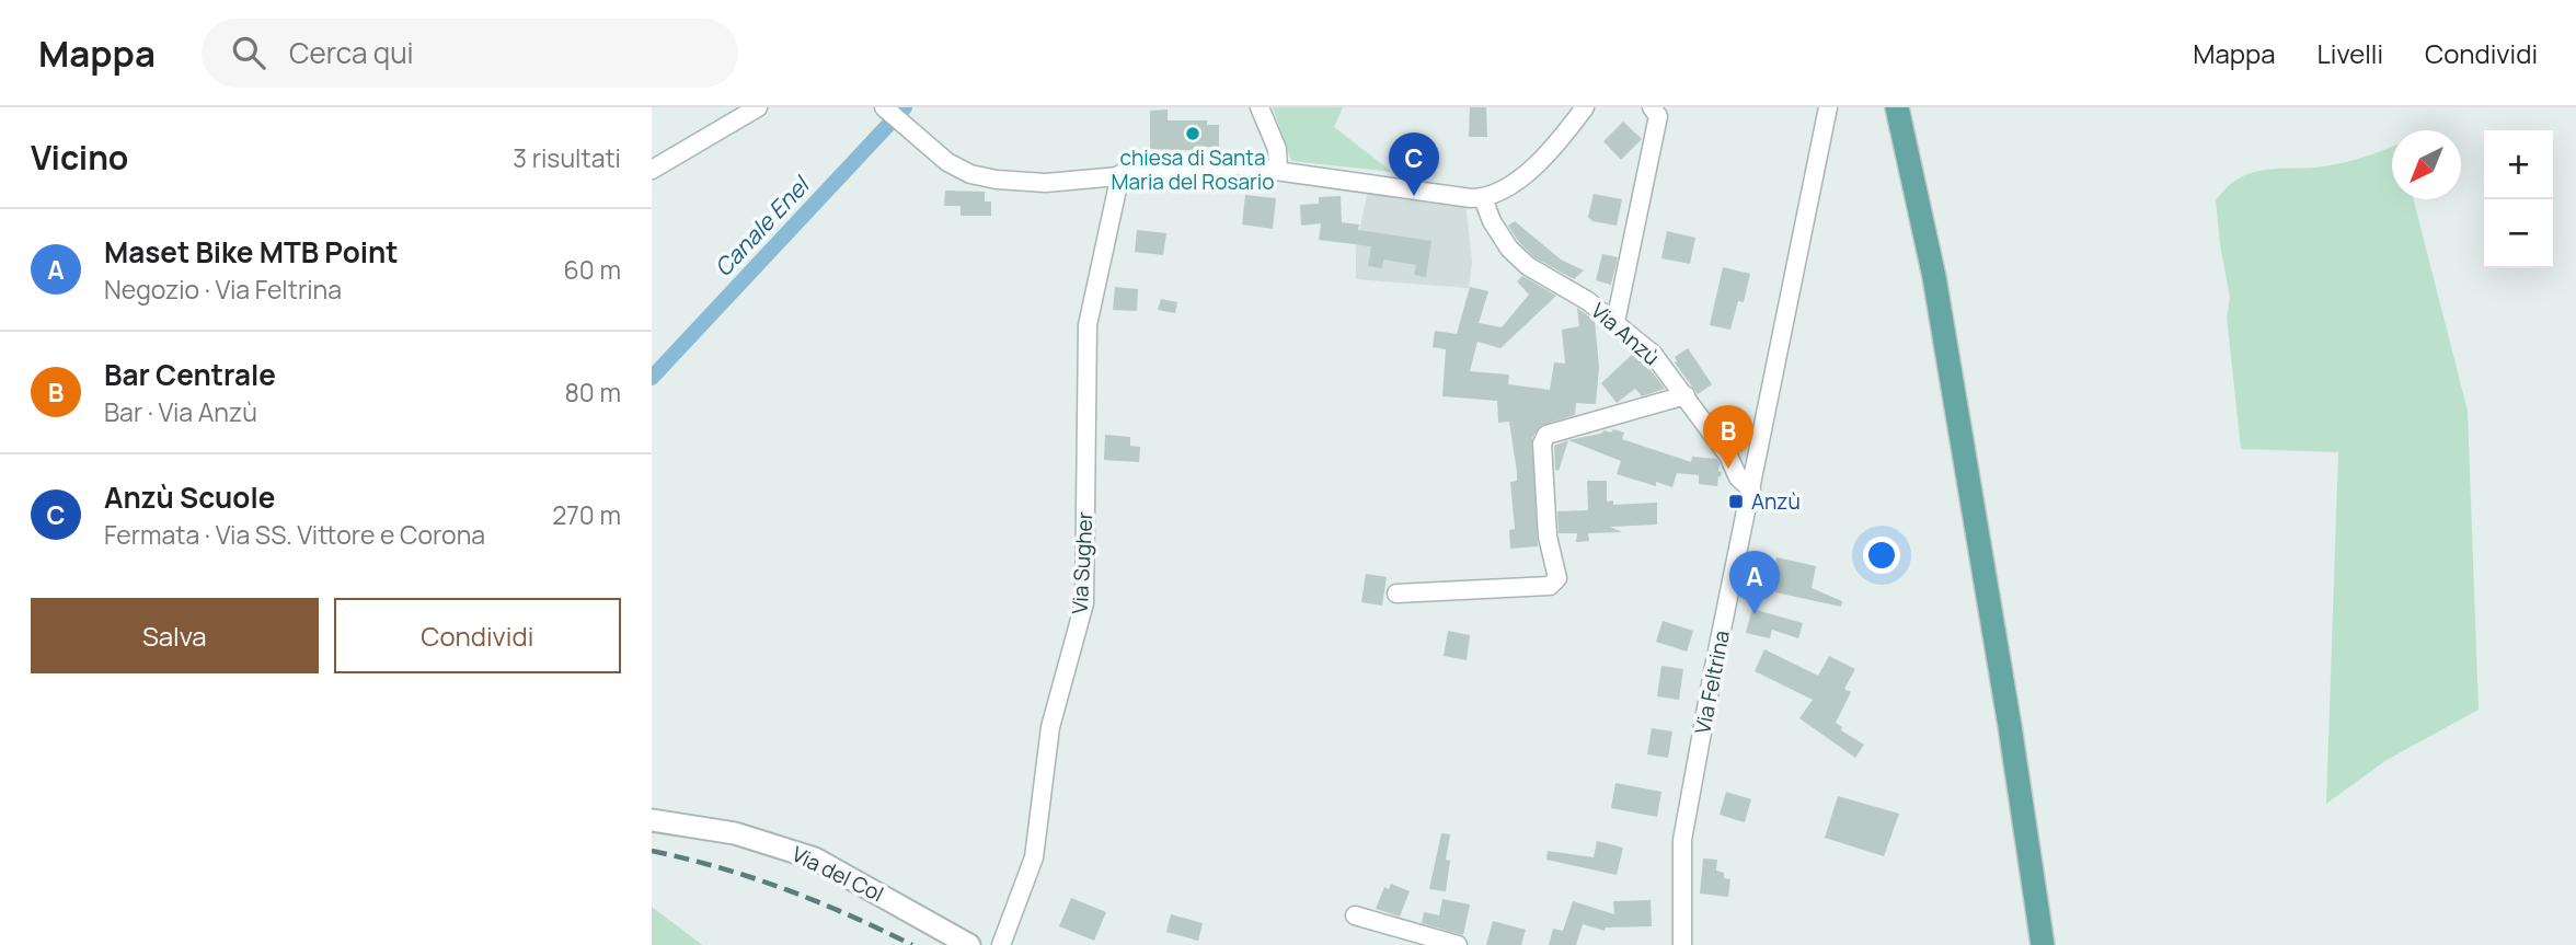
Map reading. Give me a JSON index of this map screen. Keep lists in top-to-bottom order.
{
  "streets": {
    "street": [
      "Via Anzù",
      "Via Sugher",
      "Via Feltrina",
      "Via del Col"
    ]
  },
  "crossings": [
    ["Via Anzù", "Via Feltrina"]
  ],
  "water": ["Canale Enel"],
  "places": {
    "other": ["chiesa di Santa Maria del Rosario"],
    "transit": ["Anzù"]
  },
  "north": "bottom left",
  "page": {
    "header": "Mappa",
    "search": "Cerca qui",
    "nav": ["Mappa", "Livelli", "Condividi"],
    "heading": ["Vicino", "3 risultati"],
    "map_buttons": ["+", "−"],
    "pins": ["C", "B", "A"],
    "list": [
      {
        "mark": "A",
        "name": "Maset Bike MTB Point",
        "note": "Negozio · Via Feltrina",
        "value": "60 m"
      },
      {
        "mark": "B",
        "name": "Bar Centrale",
        "note": "Bar · Via Anzù",
        "value": "80 m"
      },
      {
        "mark": "C",
        "name": "Anzù Scuole",
        "note": "Fermata · Via SS. Vittore e Corona",
        "value": "270 m"
      }
    ],
    "buttons": ["Salva", "Condividi"]
  }
}
